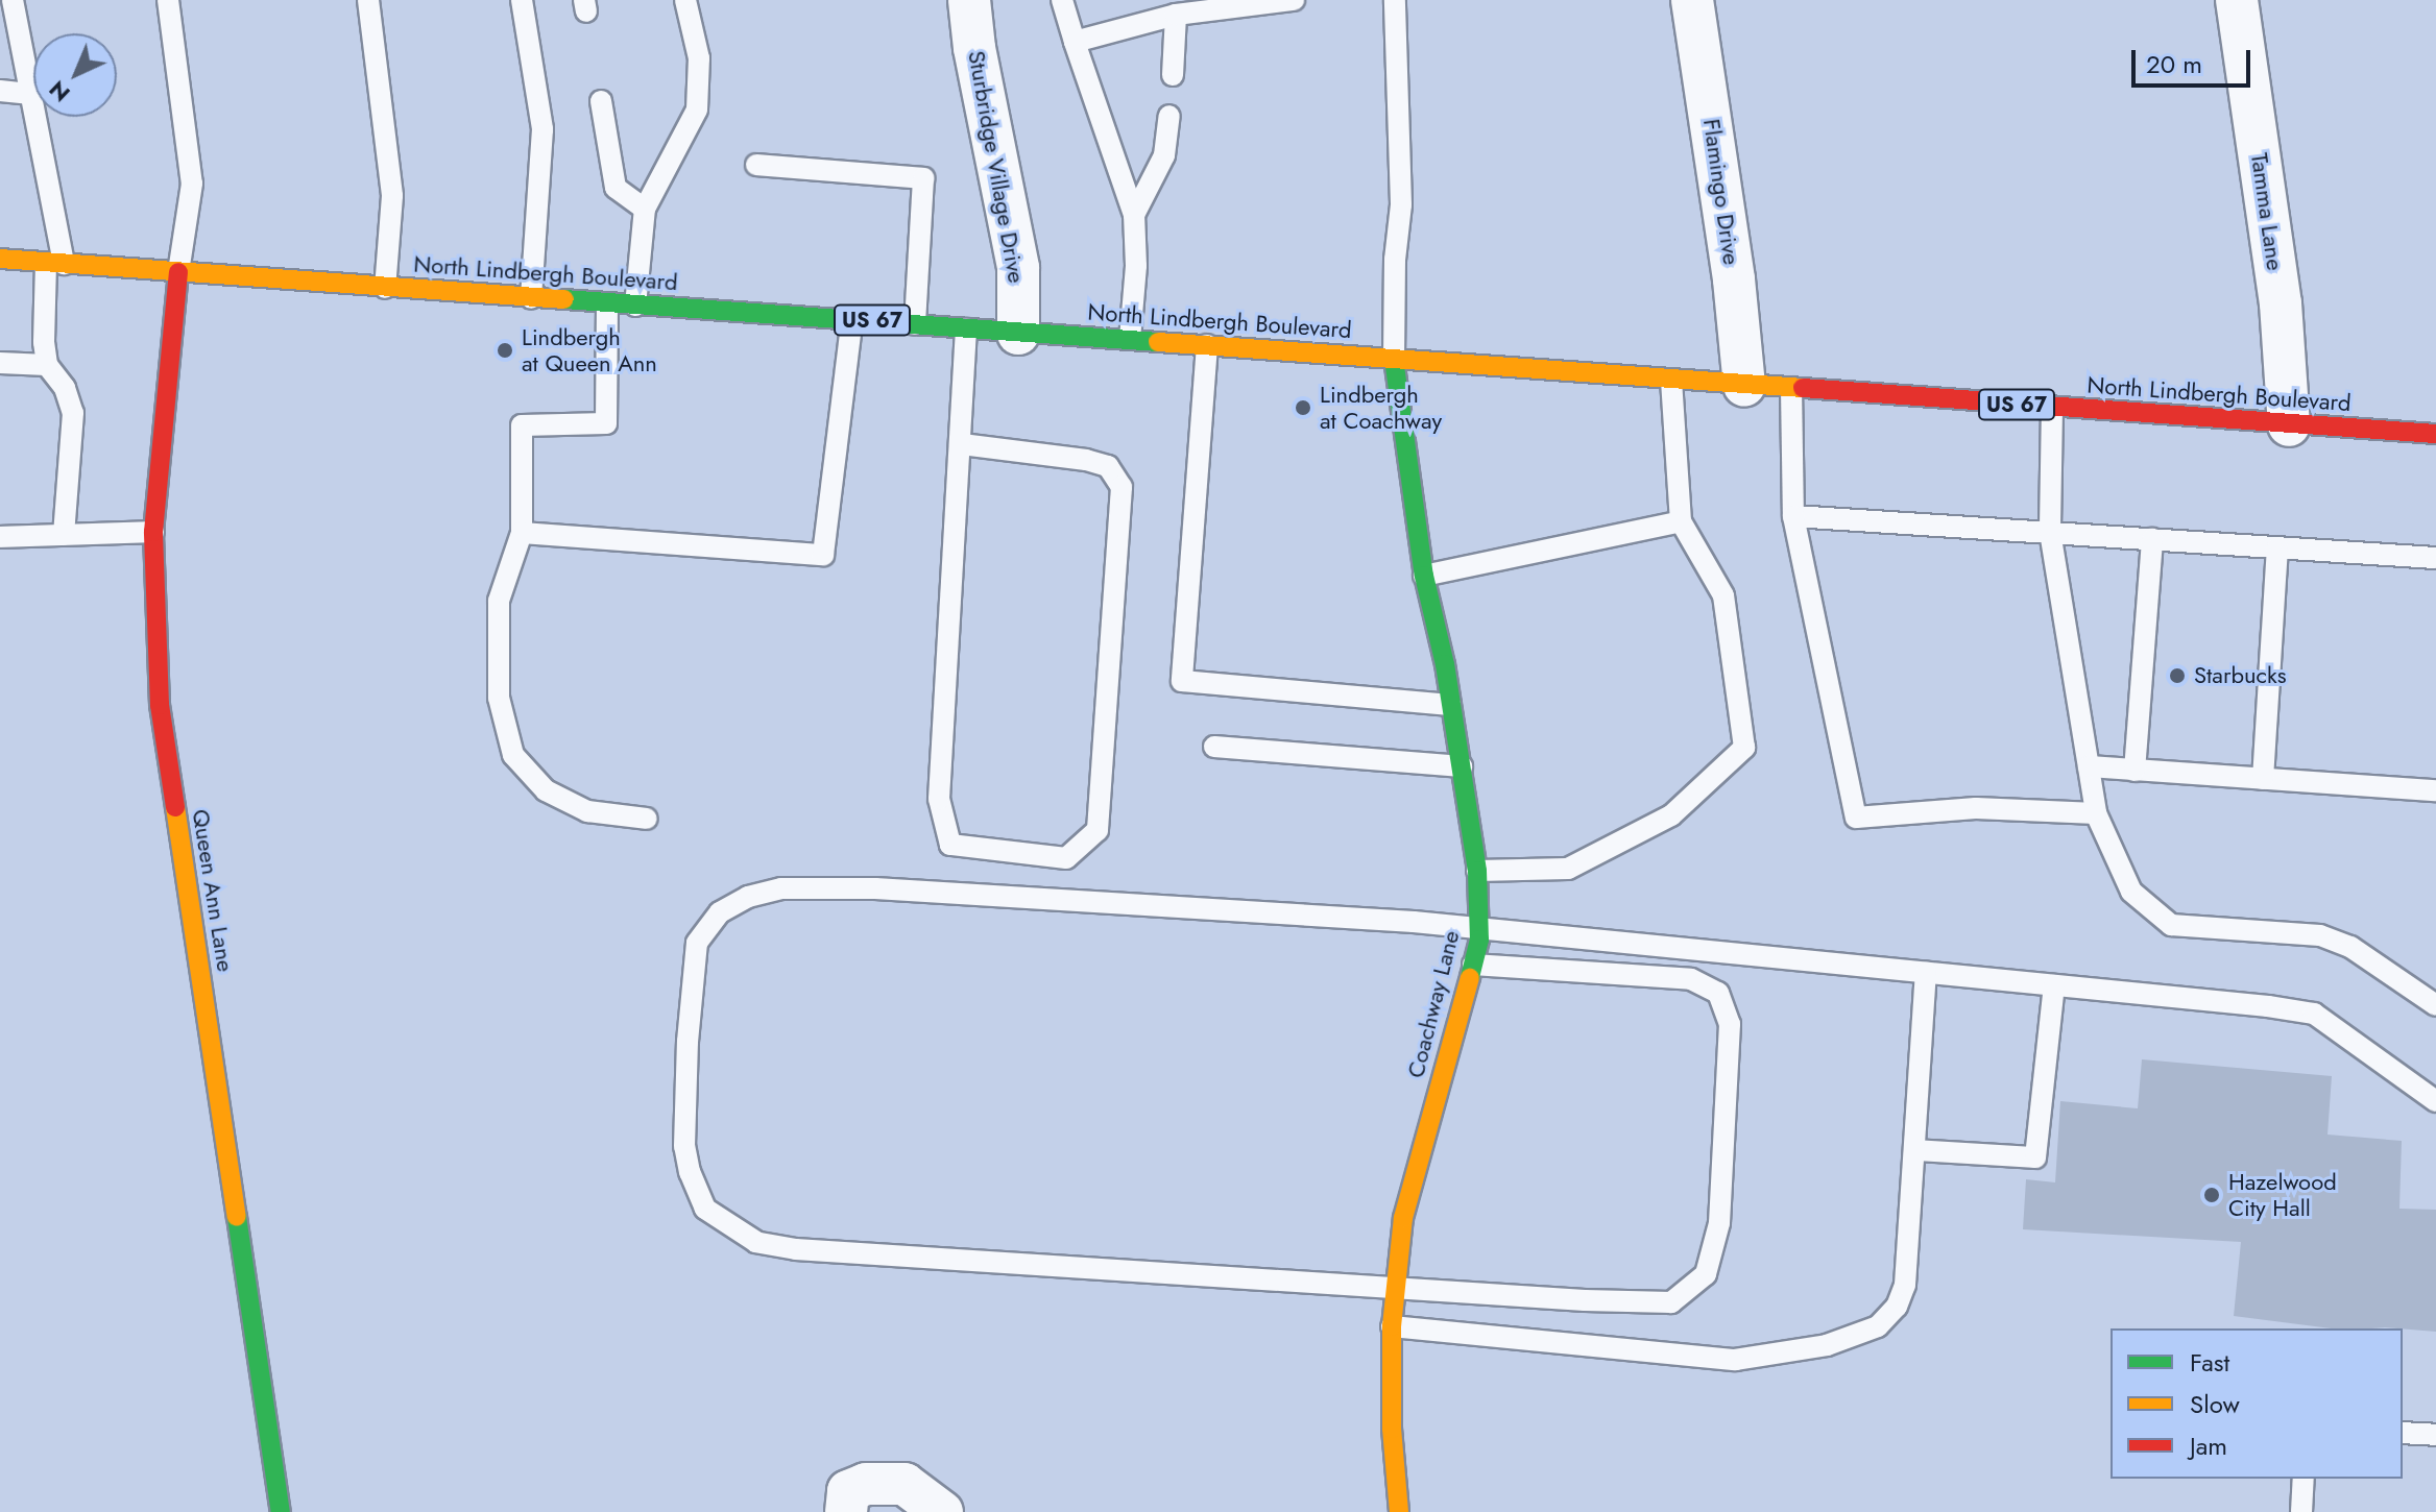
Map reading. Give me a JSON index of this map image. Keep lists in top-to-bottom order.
{
  "streets": {
    "main road": [
      "North Lindbergh Boulevard",
      "US 67",
      "Queen Ann Lane",
      "Coachway Lane"
    ],
    "street": ["Sturbridge Village Drive", "Flamingo Drive", "Tamma Lane"]
  },
  "crossings": [
    ["Sturbridge Village Drive", "North Lindbergh Boulevard"],
    ["Flamingo Drive", "North Lindbergh Boulevard"],
    ["Tamma Lane", "North Lindbergh Boulevard"],
    ["North Lindbergh Boulevard", "Queen Ann Lane"],
    ["North Lindbergh Boulevard", "Coachway Lane"]
  ],
  "places": [
    "Lindbergh at Queen Ann",
    "Lindbergh at Coachway",
    "Starbucks",
    "Hazelwood City Hall"
  ],
  "legend": ["Fast", "Slow", "Jam"],
  "scale_bar": "20 m",
  "north": "bottom left"
}
